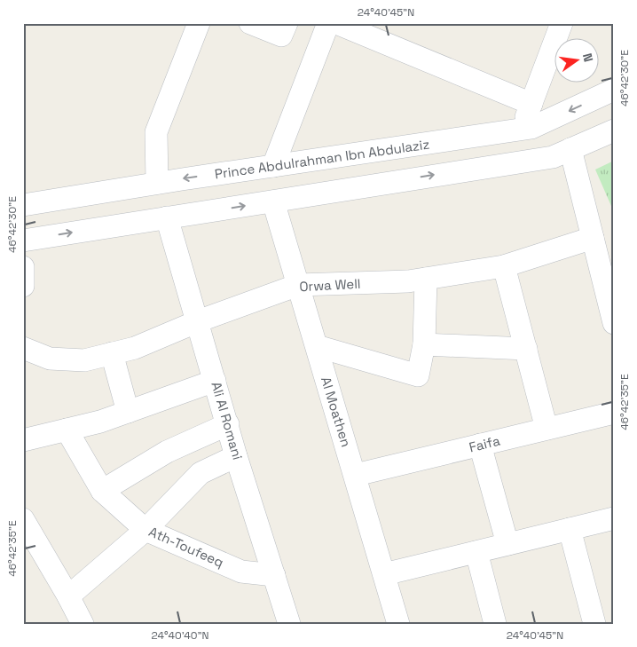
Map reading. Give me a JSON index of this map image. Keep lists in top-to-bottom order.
{
  "streets": {
    "street": [
      "Prince Abdulrahman Ibn Abdulaziz",
      "Orwa Well",
      "Al Moathen",
      "Ali Al Romani",
      "Faifa",
      "Ath-Toufeeq"
    ]
  },
  "crossings": [
    ["Orwa Well", "Al Moathen"],
    ["Orwa Well", "Ali Al Romani"],
    ["Al Moathen", "Faifa"],
    ["Ali Al Romani", "Ath-Toufeeq"]
  ],
  "north": "right",
  "coordinates": [
    "24°40'45\"N",
    "46°42'30\"E",
    "46°42'35\"E",
    "24°40'40\"N"
  ]
}
